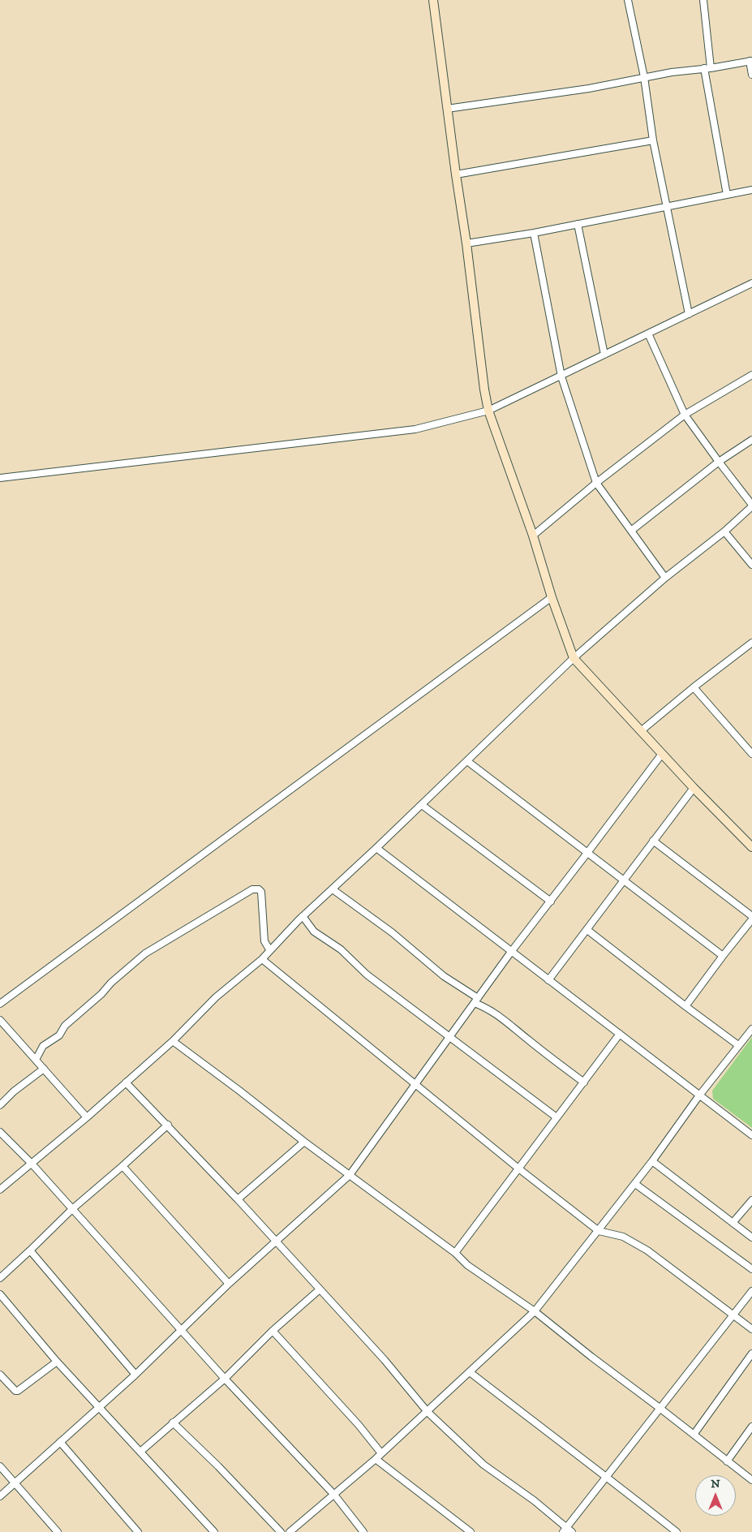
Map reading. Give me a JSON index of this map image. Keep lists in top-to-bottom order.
{
  "north": "top"
}
